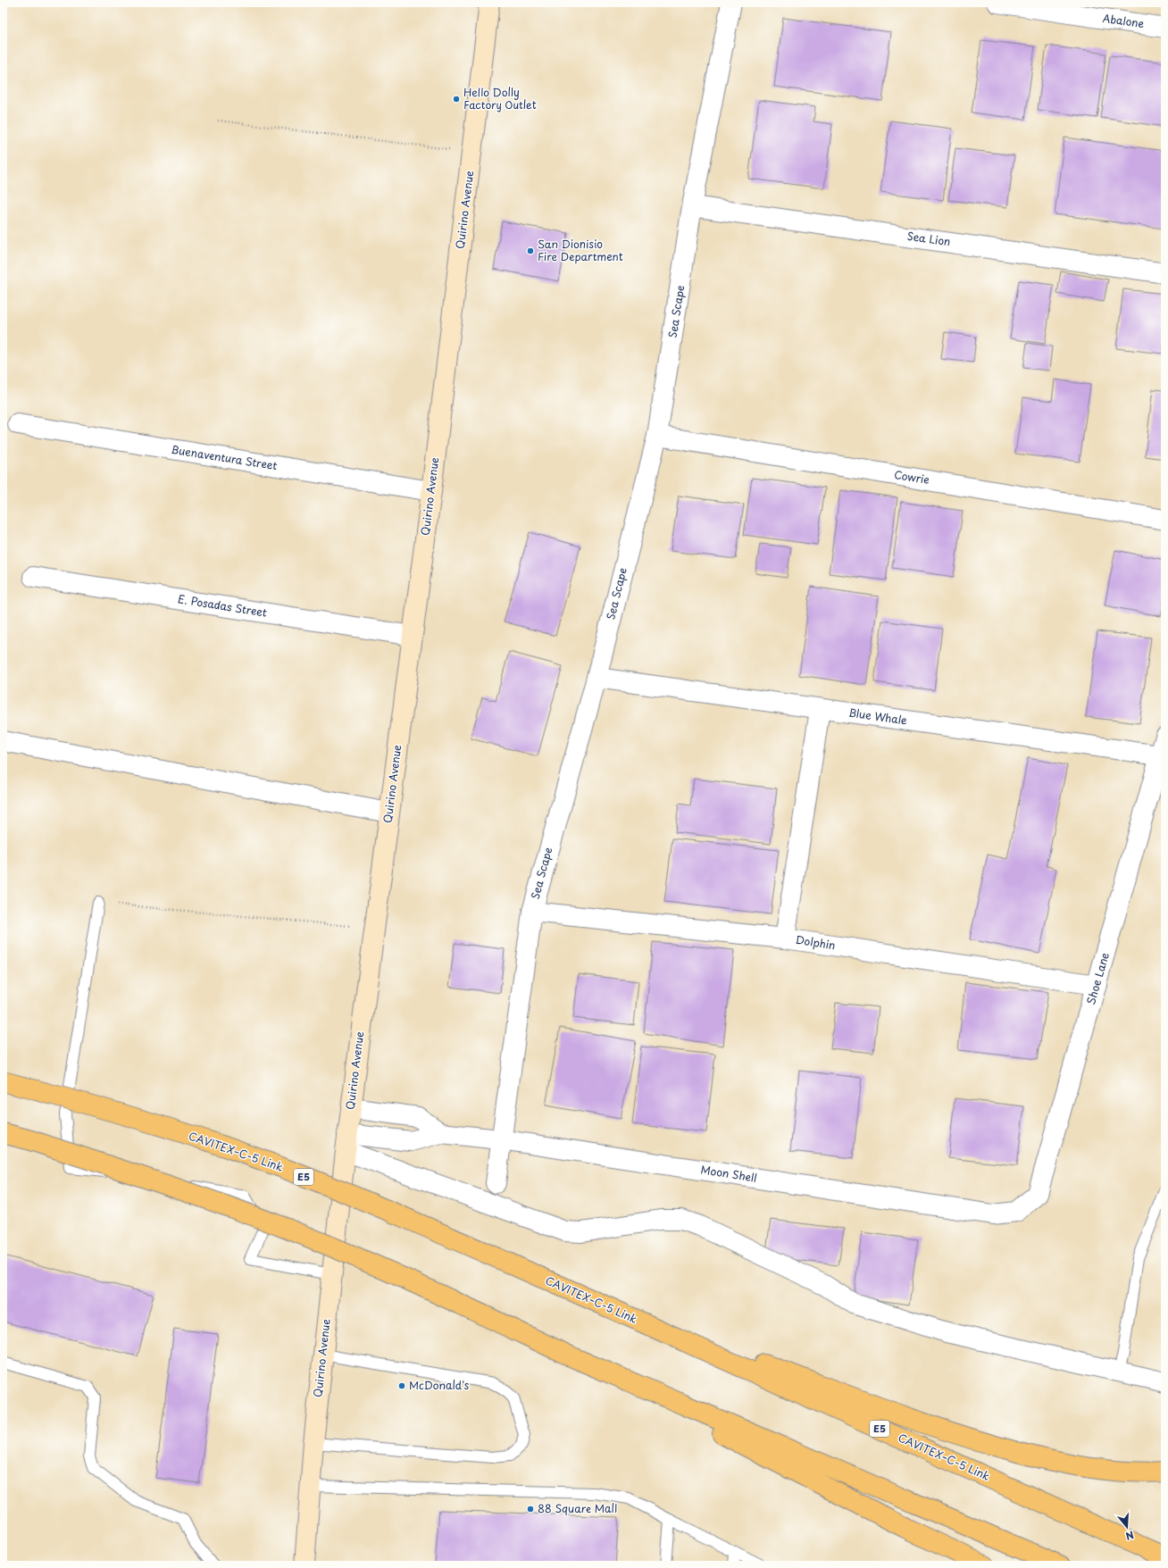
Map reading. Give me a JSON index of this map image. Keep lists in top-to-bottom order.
{
  "streets": {
    "highway": ["CAVITEX–C-5 Link", "E5"],
    "main road": ["Quirino Avenue"],
    "street": [
      "Abalone",
      "Sea Lion",
      "Sea Scape",
      "Buenaventura Street",
      "Cowrie",
      "E. Posadas Street",
      "Blue Whale",
      "Dolphin",
      "Shoe Lane",
      "Moon Shell"
    ]
  },
  "crossings": [
    ["Quirino Avenue", "Buenaventura Street"],
    ["Quirino Avenue", "E. Posadas Street"],
    ["Quirino Avenue", "Moon Shell"],
    ["Sea Lion", "Sea Scape"],
    ["Sea Scape", "Cowrie"],
    ["Sea Scape", "Blue Whale"],
    ["Sea Scape", "Dolphin"],
    ["Sea Scape", "Moon Shell"],
    ["Blue Whale", "Shoe Lane"],
    ["Dolphin", "Shoe Lane"],
    ["Shoe Lane", "Moon Shell"]
  ],
  "places": [
    "Hello Dolly Factory Outlet",
    "San Dionisio Fire Department",
    "McDonald's",
    "88 Square Mall"
  ],
  "north": "bottom"
}
